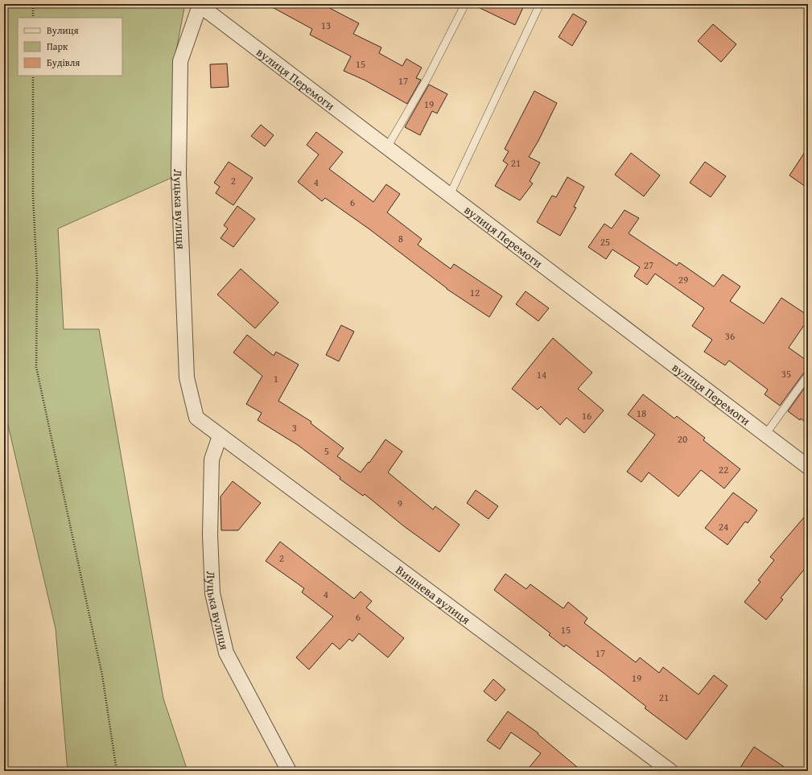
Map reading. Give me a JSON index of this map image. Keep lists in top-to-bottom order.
{
  "streets": {
    "street": ["вулиця Перемоги", "Луцька вулиця", "Вишнева вулиця"]
  },
  "crossings": [
    ["вулиця Перемоги", "Луцька вулиця"],
    ["Луцька вулиця", "Вишнева вулиця"]
  ],
  "house_numbers": [
    "13",
    "15",
    "17",
    "19",
    "21",
    "2",
    "4",
    "6",
    "8",
    "25",
    "27",
    "29",
    "12",
    "36",
    "35",
    "14",
    "1",
    "18",
    "16",
    "3",
    "20",
    "5",
    "22",
    "9",
    "24",
    "2",
    "4",
    "6",
    "15",
    "17",
    "19",
    "21"
  ],
  "legend": ["Вулиця", "Парк", "Будівля"]
}
